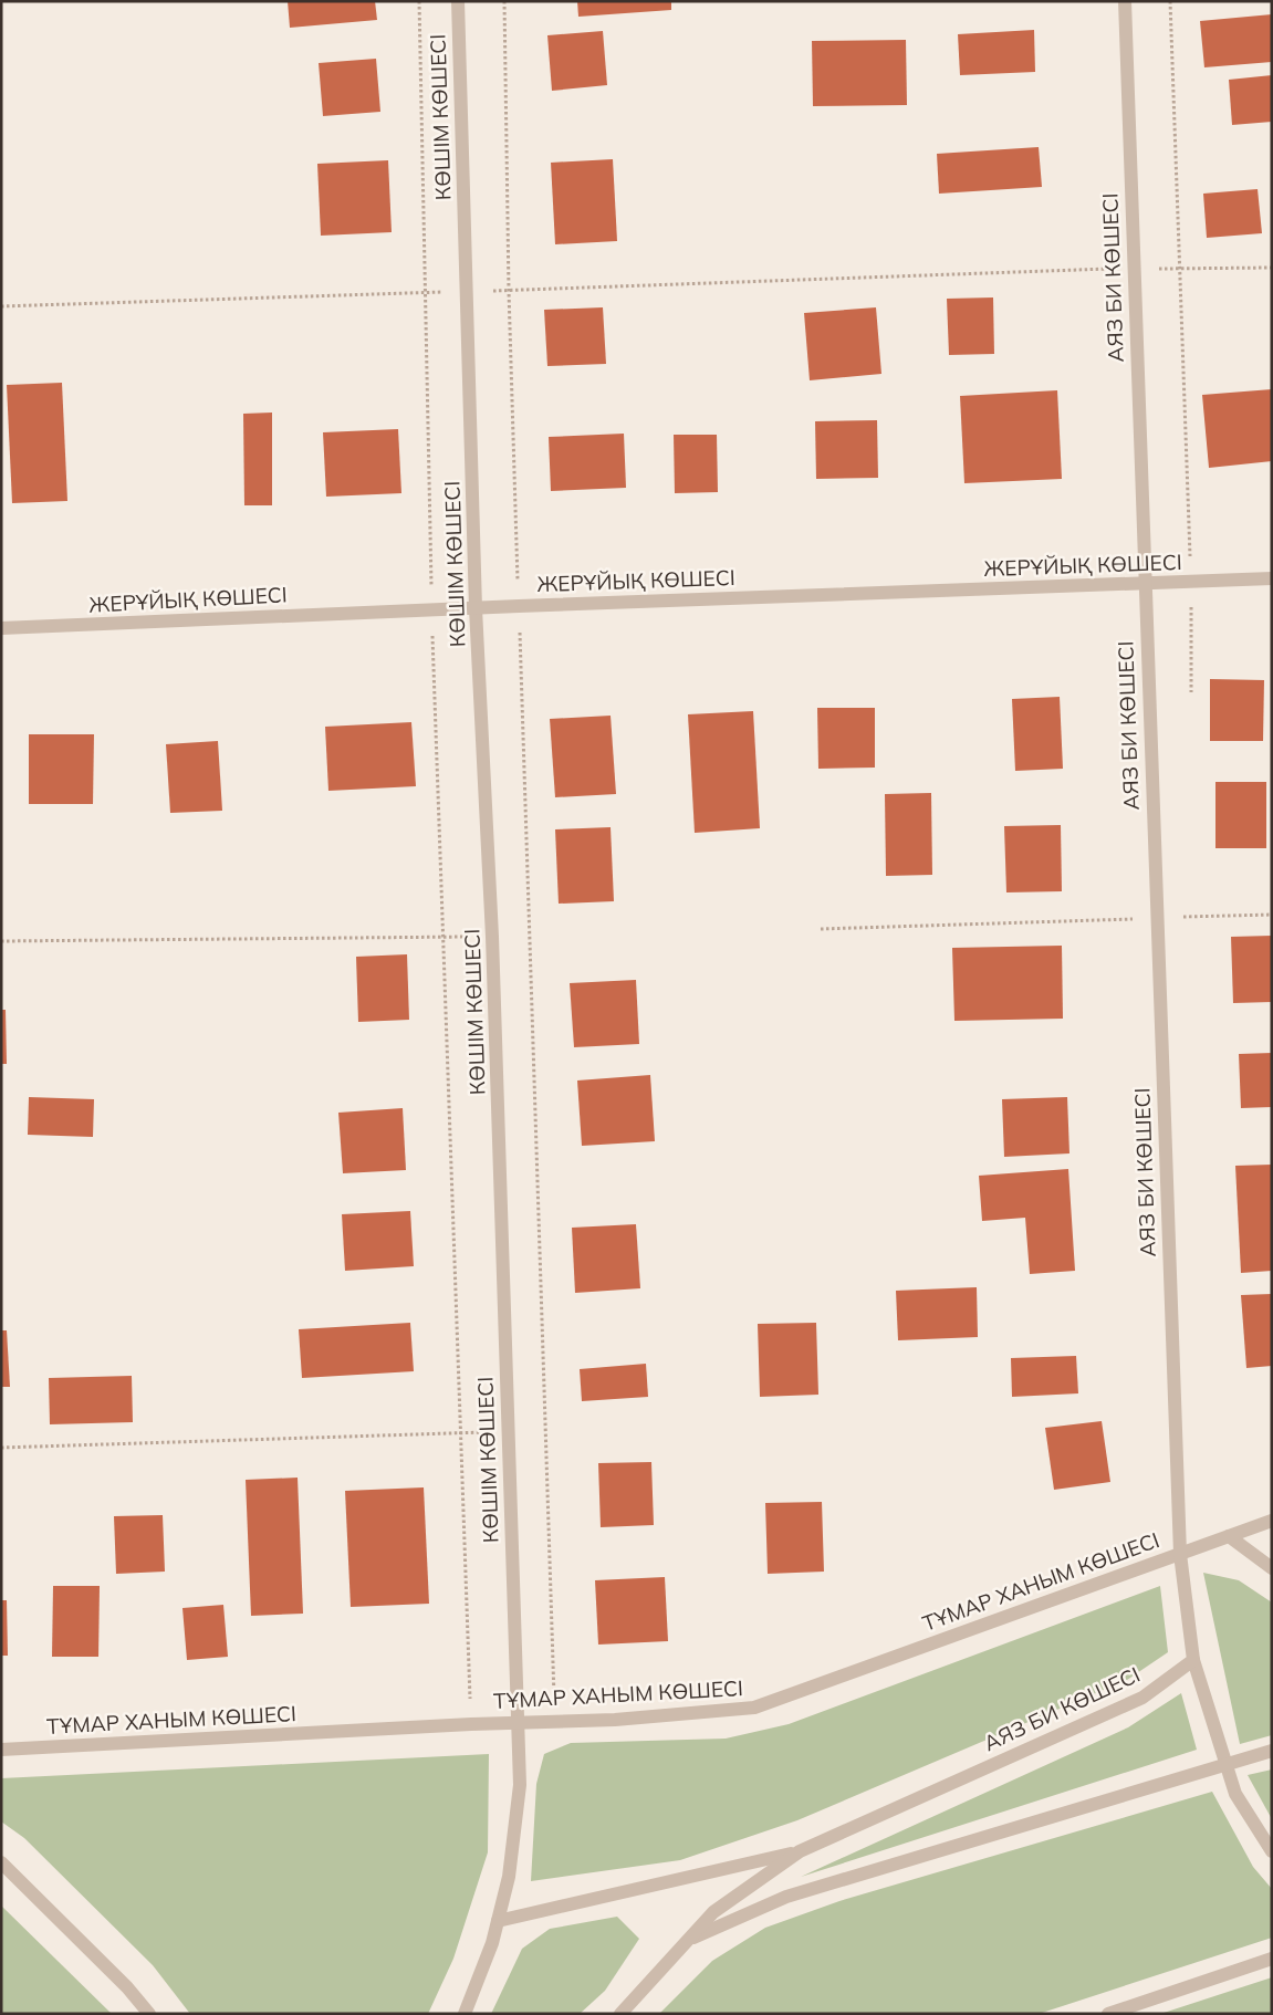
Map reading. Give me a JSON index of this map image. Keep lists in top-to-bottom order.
{
  "streets": {
    "street": [
      "КӨШІМ КӨШЕСІ",
      "АЯЗ БИ КӨШЕСІ",
      "ЖЕРҰЙЫҚ КӨШЕСІ",
      "ТҰМАР ХАНЫМ КӨШЕСІ"
    ]
  },
  "crossings": [
    ["КӨШІМ КӨШЕСІ", "ЖЕРҰЙЫҚ КӨШЕСІ"],
    ["КӨШІМ КӨШЕСІ", "ТҰМАР ХАНЫМ КӨШЕСІ"],
    ["АЯЗ БИ КӨШЕСІ", "ЖЕРҰЙЫҚ КӨШЕСІ"],
    ["АЯЗ БИ КӨШЕСІ", "ТҰМАР ХАНЫМ КӨШЕСІ"]
  ]
}
